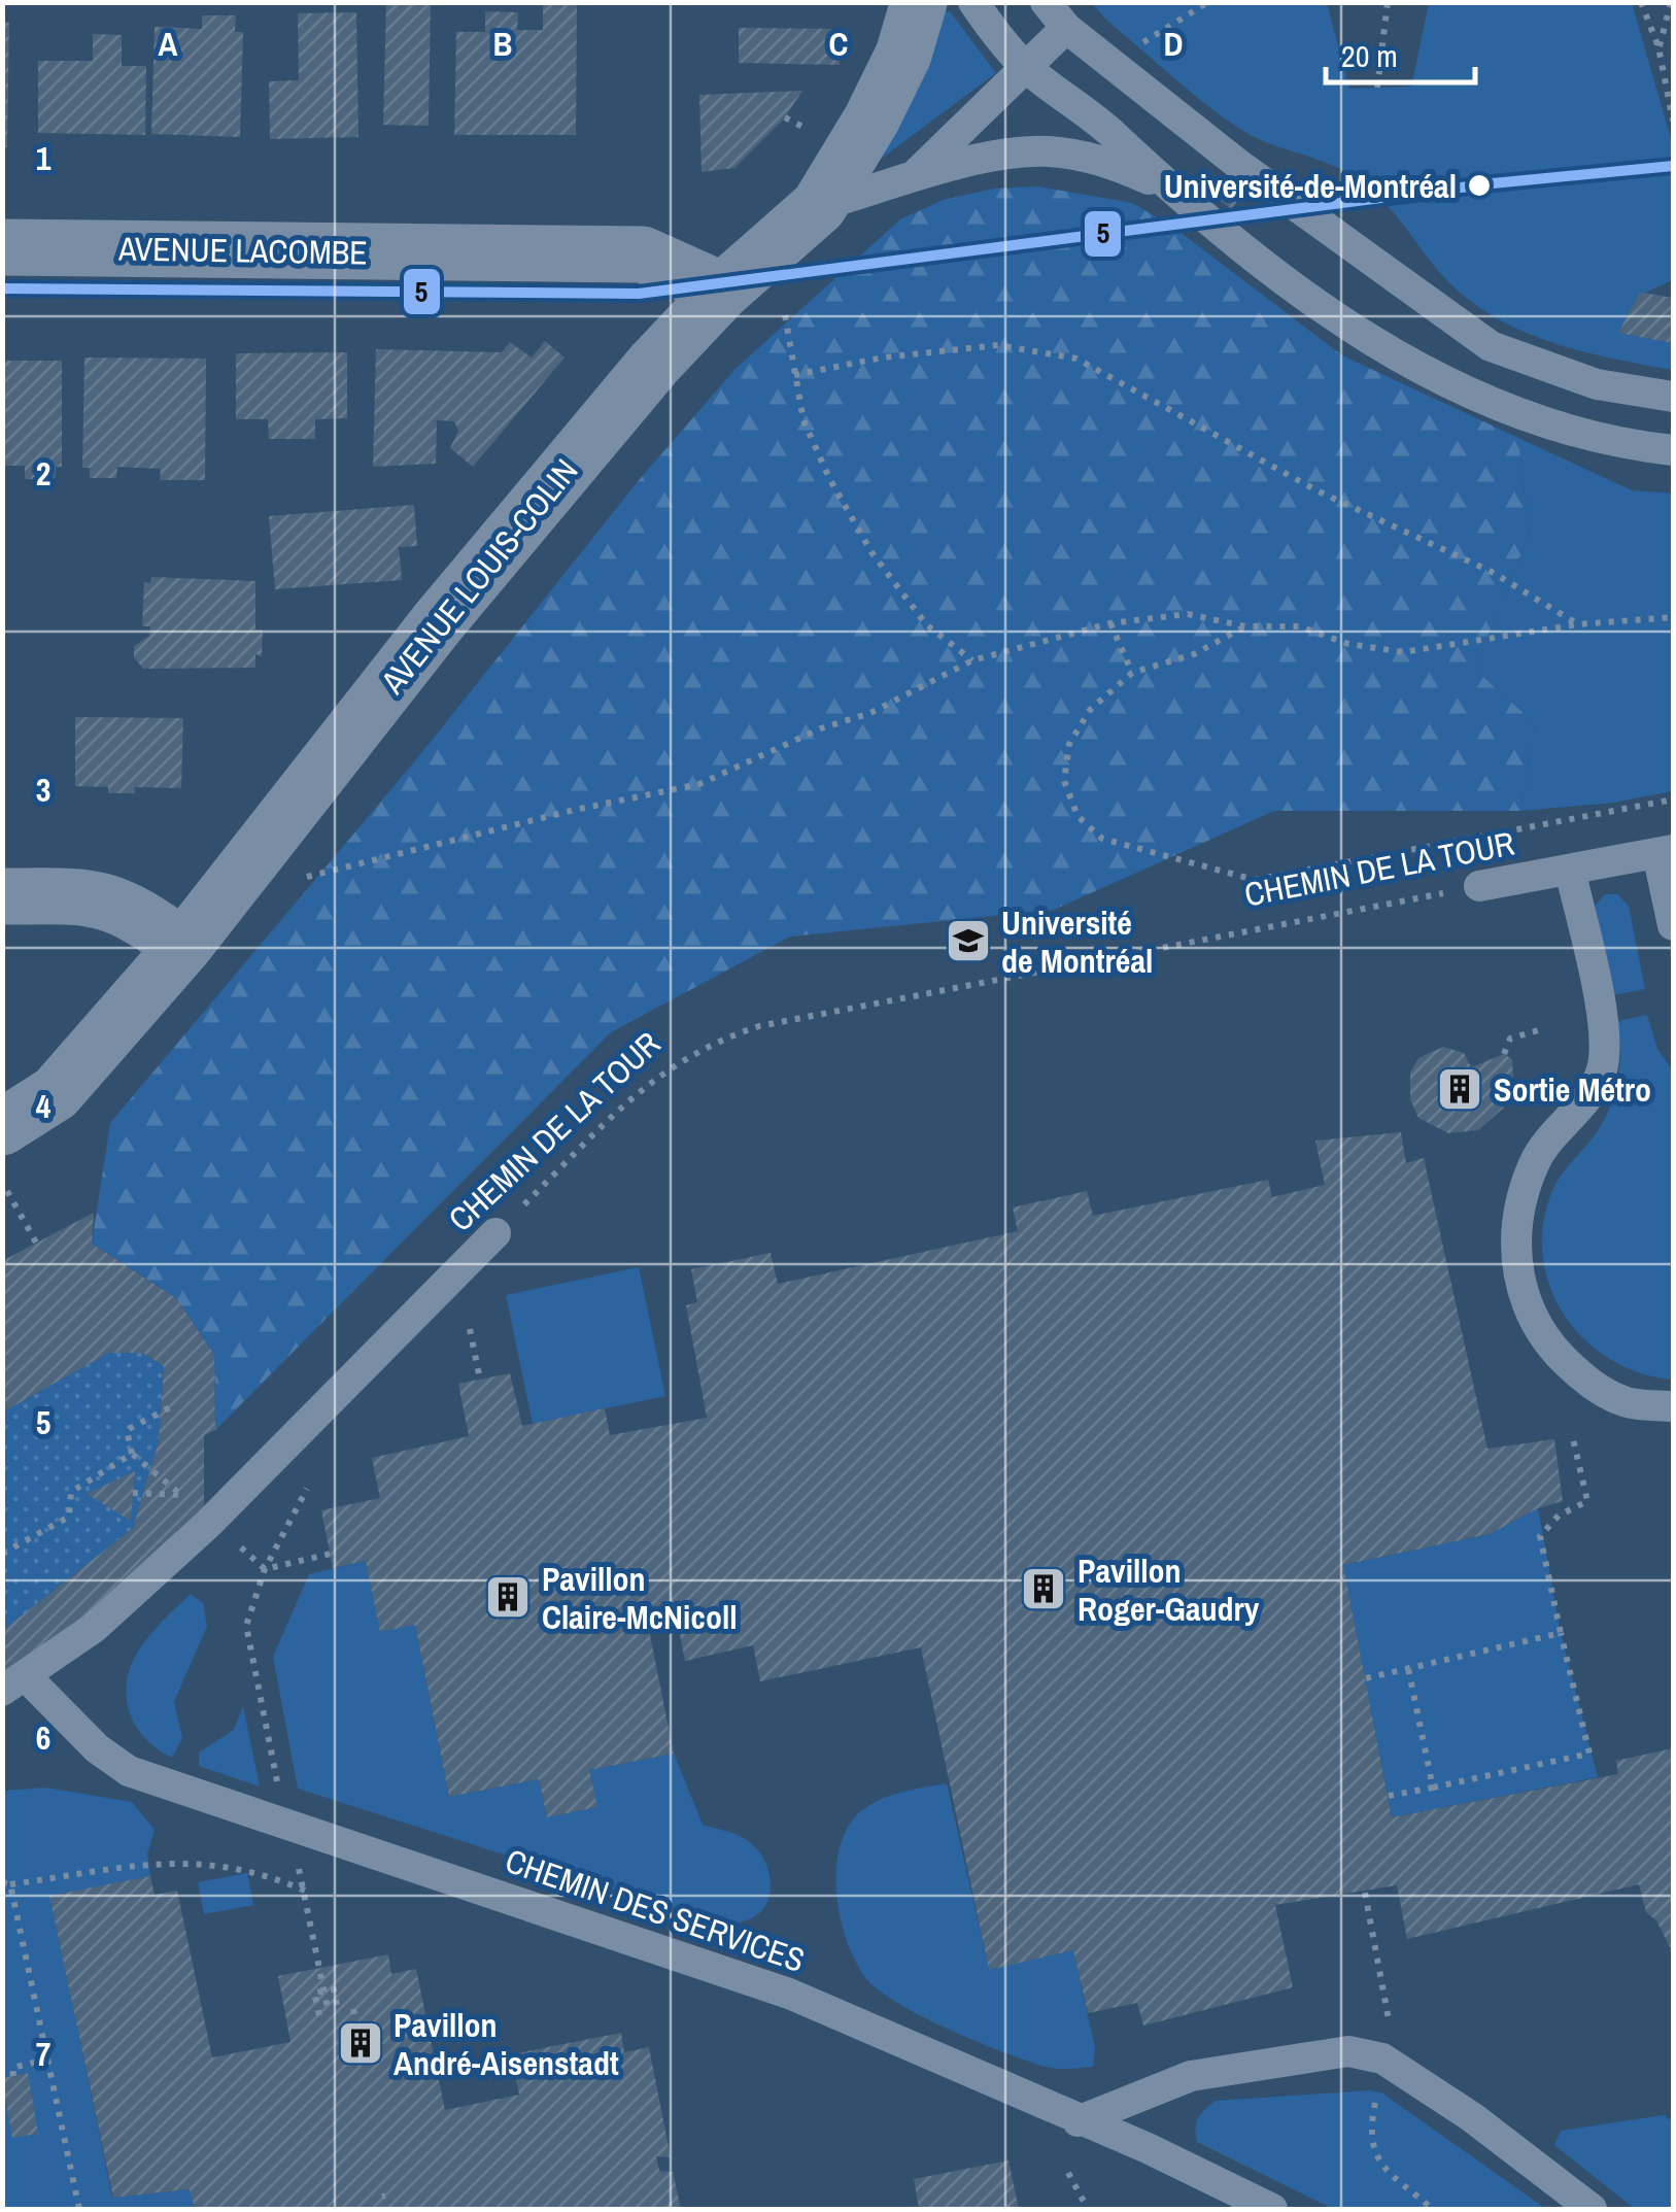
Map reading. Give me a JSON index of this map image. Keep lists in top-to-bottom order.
{
  "streets": {
    "street": ["AVENUE LACOMBE", "AVENUE LOUIS-COLIN"],
    "lane": ["CHEMIN DE LA TOUR", "CHEMIN DES SERVICES"]
  },
  "crossings": [
    ["AVENUE LACOMBE", "AVENUE LOUIS-COLIN"],
    ["CHEMIN DE LA TOUR", "CHEMIN DES SERVICES"]
  ],
  "places": {
    "other": ["Université-de-Montréal"],
    "school or university": ["Université de Montréal"],
    "building": [
      "Sortie Métro",
      "Pavillon Roger-Gaudry",
      "Pavillon Claire-McNicoll",
      "Pavillon André-Aisenstadt"
    ]
  },
  "lines": ["transit line 5"],
  "scale_bar": "20 m",
  "grid": {
    "columns": [
      "A",
      "B",
      "C",
      "D"
    ],
    "rows": [
      "1",
      "2",
      "3",
      "4",
      "5",
      "6",
      "7"
    ]
  }
}
